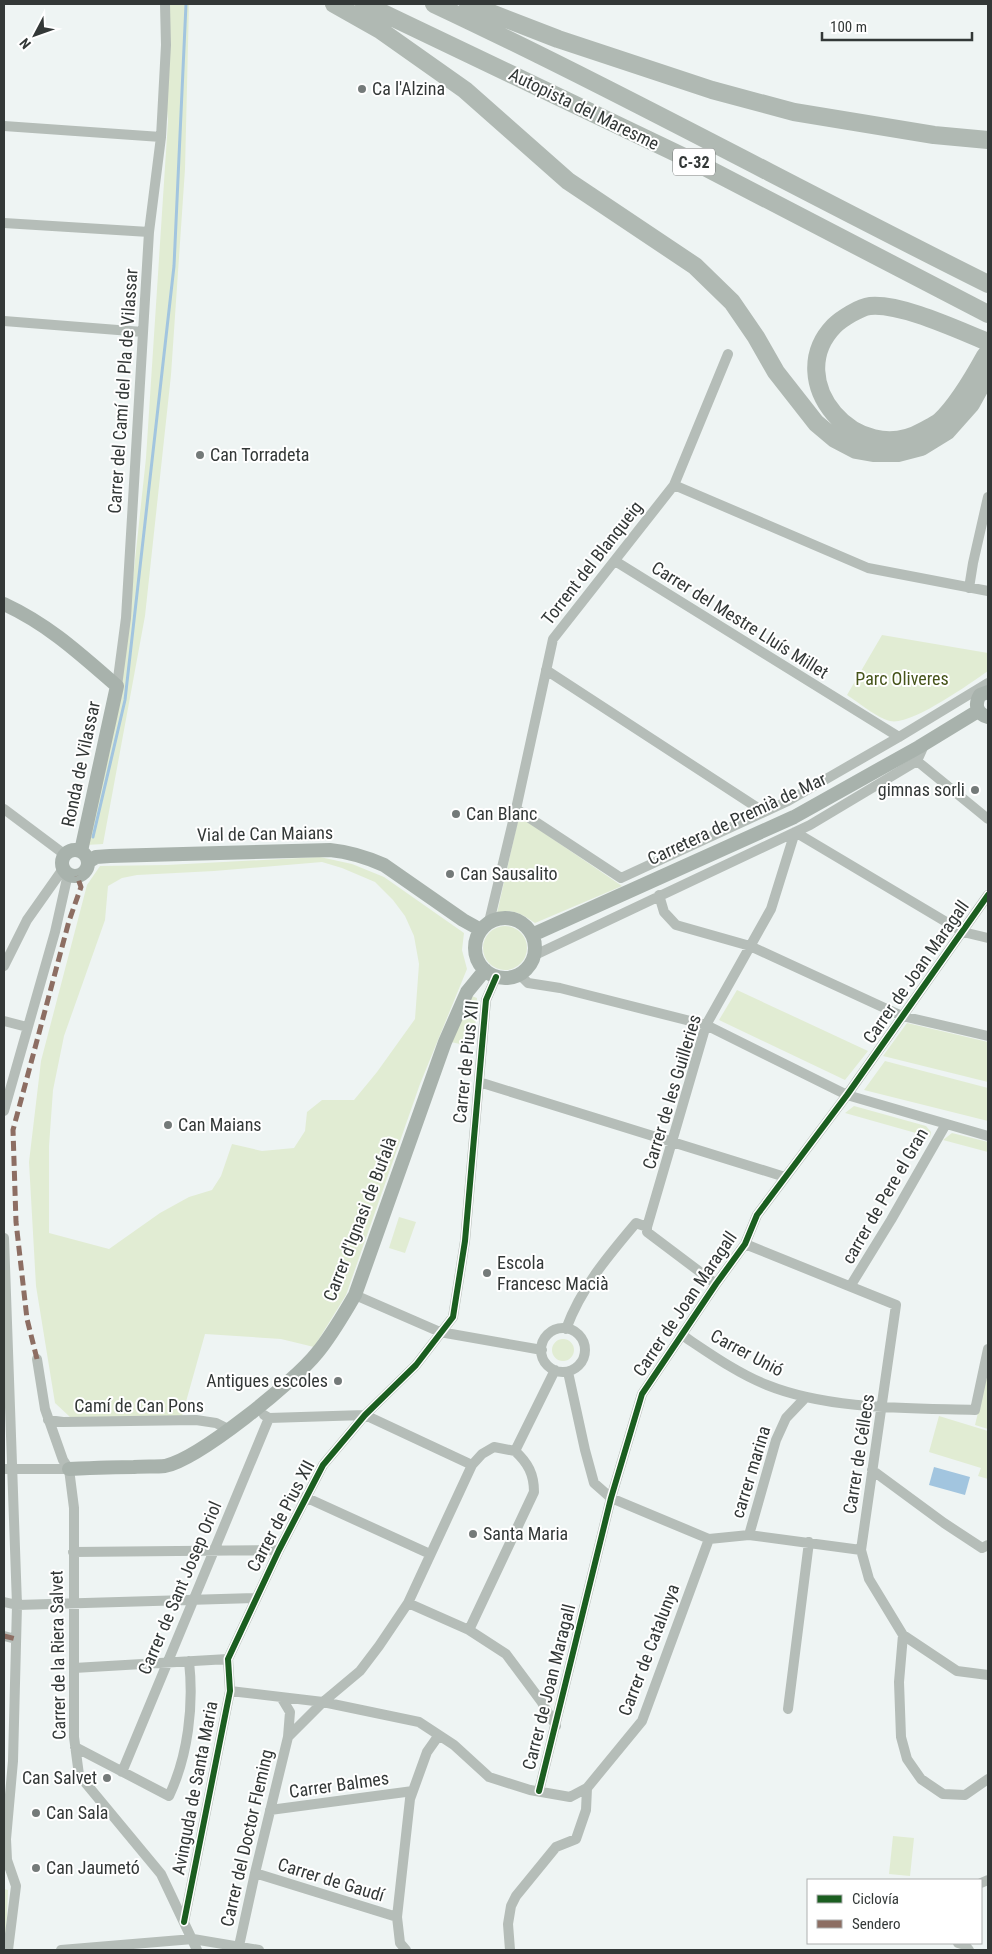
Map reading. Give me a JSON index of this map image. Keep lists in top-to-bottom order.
{
  "streets": {
    "highway": ["Autopista del Maresme", "C-32"],
    "street": [
      "Carrer del Camí del Pla de Vilassar",
      "Torrent del Blanqueig",
      "Carrer del Mestre Lluís Millet",
      "Ronda de Vilassar",
      "Carretera de Premià de Mar",
      "Vial de Can Maians",
      "Carrer de Joan Maragall",
      "Carrer de Pius XII",
      "Carrer de les Guilleries",
      "carrer de Pere el Gran",
      "Carrer d'Ignasi de Bufalà",
      "Carrer Unió",
      "Camí de Can Pons",
      "Carrer de Céllecs",
      "carrer marina",
      "Carrer de Sant Josep Oriol",
      "Carrer de Catalunya",
      "Carrer de la Riera Salvet",
      "Carrer Balmes",
      "Avinguda de Santa Maria",
      "Carrer del Doctor Fleming",
      "Carrer de Gaudí"
    ]
  },
  "crossings": [
    ["Carrer del Camí del Pla de Vilassar", "Ronda de Vilassar"],
    ["Torrent del Blanqueig", "Carrer del Mestre Lluís Millet"],
    ["Torrent del Blanqueig", "Carretera de Premià de Mar"],
    ["Torrent del Blanqueig", "Vial de Can Maians"],
    ["Torrent del Blanqueig", "Carrer de Pius XII"],
    ["Torrent del Blanqueig", "Carrer d'Ignasi de Bufalà"],
    ["Ronda de Vilassar", "Vial de Can Maians"],
    ["Carretera de Premià de Mar", "Vial de Can Maians"],
    ["Carretera de Premià de Mar", "Carrer de Pius XII"],
    ["Carretera de Premià de Mar", "Carrer d'Ignasi de Bufalà"],
    ["Vial de Can Maians", "Carrer de Pius XII"],
    ["Vial de Can Maians", "Carrer d'Ignasi de Bufalà"],
    ["Carrer de Joan Maragall", "Carrer Unió"],
    ["Carrer de Joan Maragall", "Carrer de Céllecs"],
    ["Carrer de Joan Maragall", "Carrer de Catalunya"],
    ["Carrer de Joan Maragall", "Avinguda de Santa Maria"],
    ["Carrer de Joan Maragall", "Carrer del Doctor Fleming"],
    ["Carrer de Pius XII", "Carrer d'Ignasi de Bufalà"],
    ["Carrer de Pius XII", "Avinguda de Santa Maria"],
    ["carrer de Pere el Gran", "Carrer de Céllecs"],
    ["Carrer d'Ignasi de Bufalà", "Camí de Can Pons"],
    ["Carrer d'Ignasi de Bufalà", "Carrer de la Riera Salvet"],
    ["Carrer Unió", "Carrer de Céllecs"],
    ["Carrer Unió", "carrer marina"],
    ["Camí de Can Pons", "Carrer de la Riera Salvet"],
    ["Carrer de la Riera Salvet", "Avinguda de Santa Maria"],
    ["Carrer Balmes", "Carrer del Doctor Fleming"],
    ["Carrer del Doctor Fleming", "Carrer de Gaudí"]
  ],
  "parks": ["Parc Oliveres"],
  "places": [
    "Ca l'Alzina",
    "Can Torradeta",
    "gimnas sorli",
    "Can Blanc",
    "Can Sausalito",
    "Can Maians",
    "Escola Francesc Macià",
    "Antigues escoles",
    "Santa Maria",
    "Can Salvet",
    "Can Sala",
    "Can Jaumetó"
  ],
  "legend": ["Ciclovía", "Sendero"],
  "scale_bar": "100 m",
  "north": "bottom left"
}
